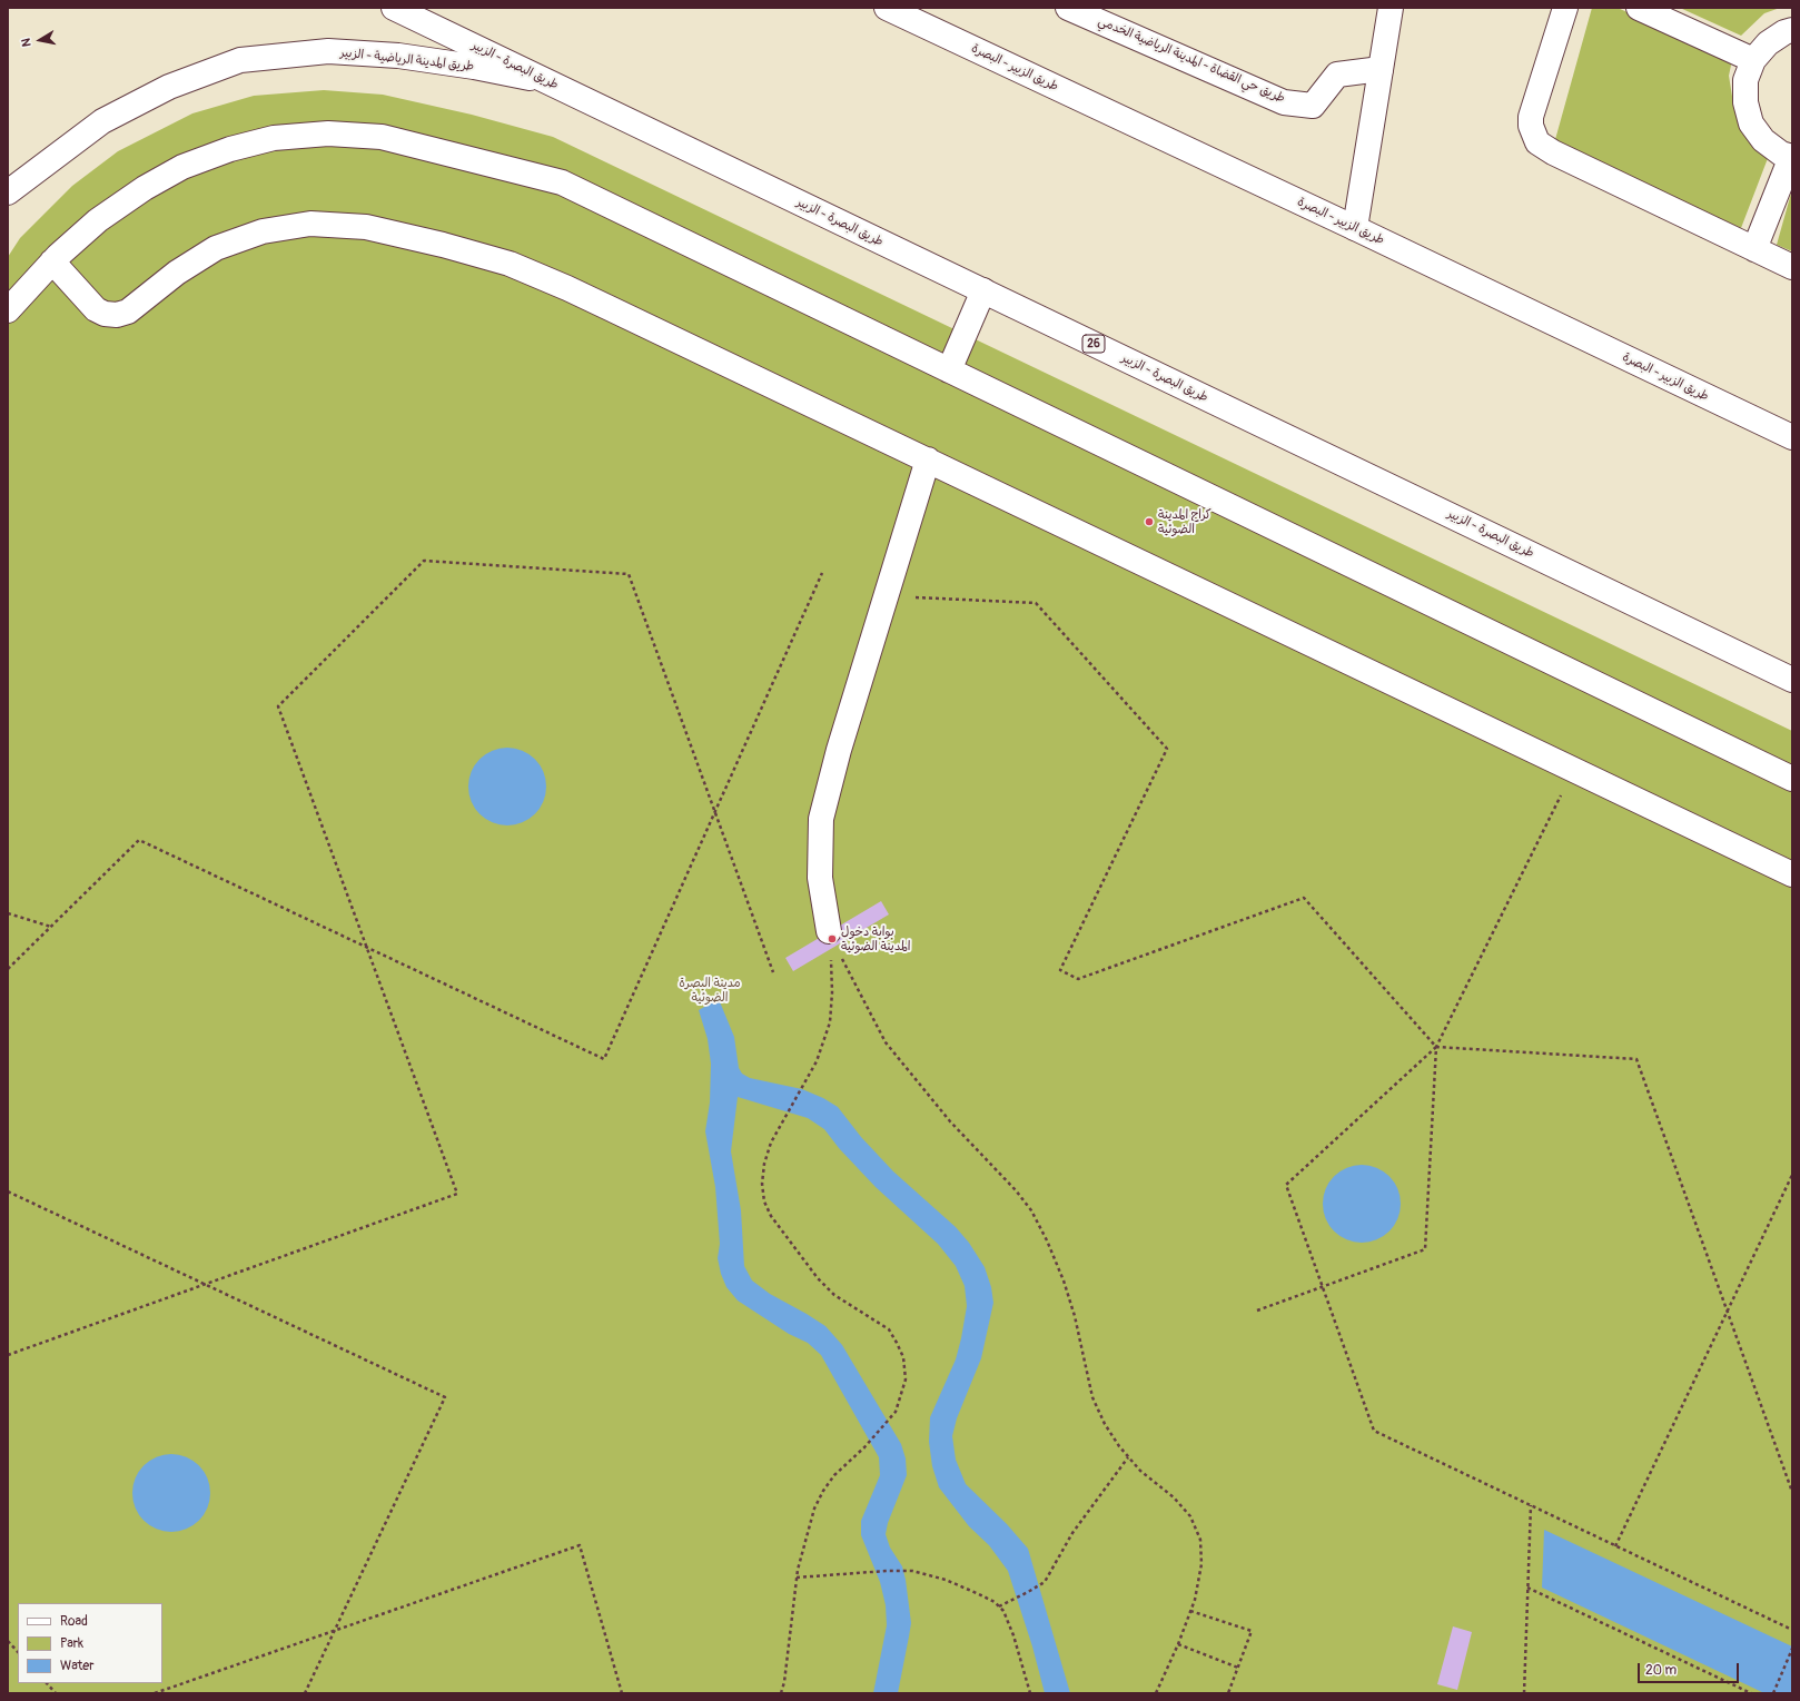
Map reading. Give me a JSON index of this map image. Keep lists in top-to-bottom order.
{
  "streets": {
    "main road": [
      "طريق المدينة الرياضية - الزبير",
      "طريق حي القضاة - المدينة الرياضية الخدمي",
      "طريق البصرة - الزبير",
      "طريق الزبير - البصرة",
      "26"
    ]
  },
  "crossings": [
    ["طريق المدينة الرياضية - الزبير", "طريق البصرة - الزبير"]
  ],
  "parks": ["مدينة البصرة الضوئية"],
  "places": ["كراج المدينة الضوئية", "بوابة دخول المدينة الضوئية"],
  "legend": ["Road", "Park", "Water"],
  "scale_bar": "20 m",
  "north": "left"
}
